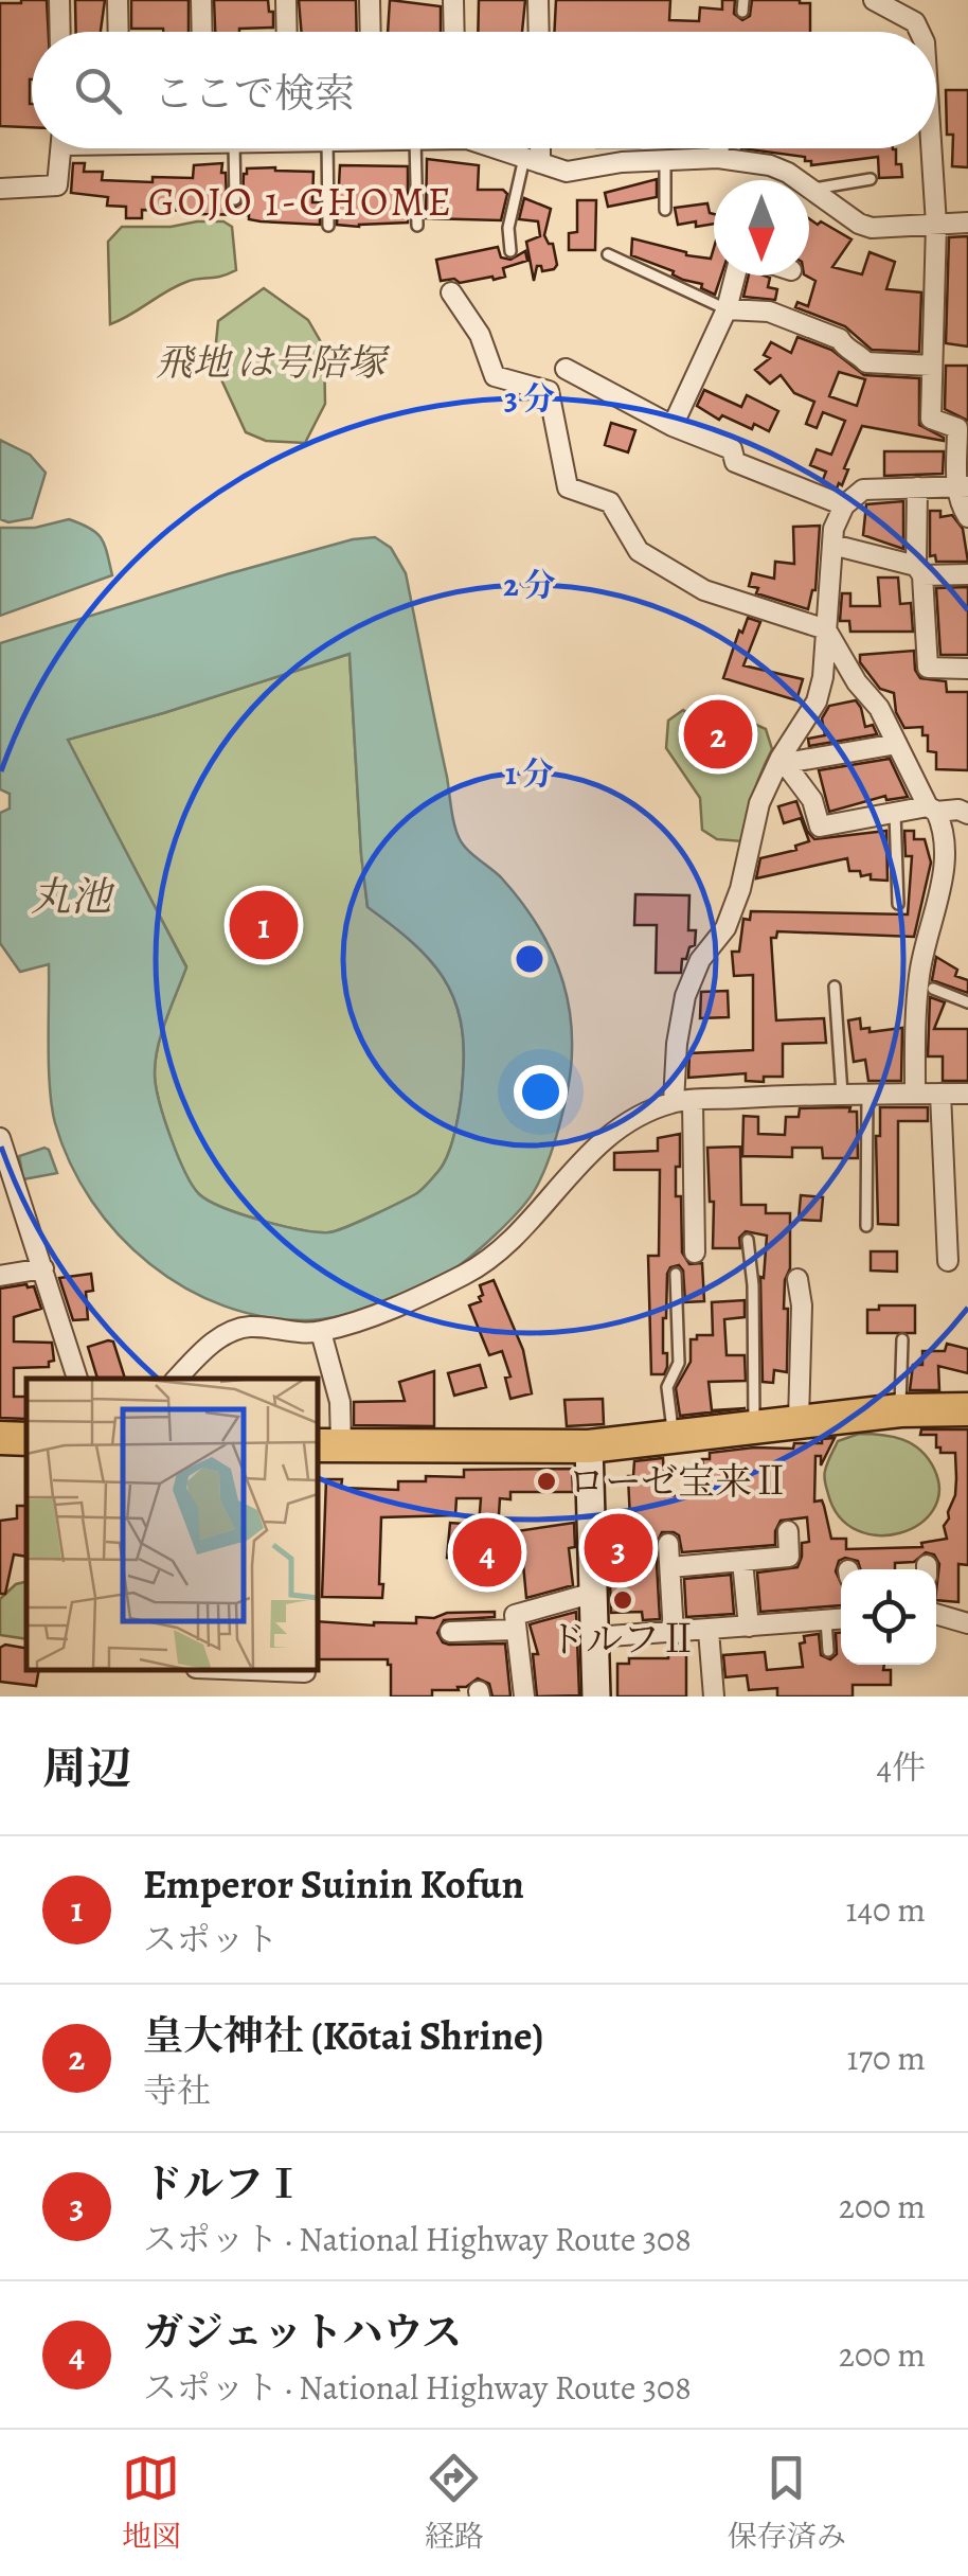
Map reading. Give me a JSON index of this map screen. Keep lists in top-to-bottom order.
{
  "districts": ["GOJO 1-CHOME"],
  "water": ["丸池"],
  "parks": ["飛地 は号陪塚"],
  "places": ["ローゼ宝来Ⅱ", "ドルフⅡ"],
  "north": "bottom",
  "page": {
    "search": "ここで検索",
    "pins": [
      "2",
      "1",
      "3",
      "4"
    ],
    "heading": ["周辺", "4件"],
    "list": [
      {
        "mark": "1",
        "name": "Emperor Suinin Kofun",
        "note": "スポット",
        "value": "140 m"
      },
      {
        "mark": "2",
        "name": "皇大神社 (Kōtai Shrine)",
        "note": "寺社",
        "value": "170 m"
      },
      {
        "mark": "3",
        "name": "ドルフⅠ",
        "note": "スポット · National Highway Route 308",
        "value": "200 m"
      },
      {
        "mark": "4",
        "name": "ガジェットハウス",
        "note": "スポット · National Highway Route 308",
        "value": "200 m"
      }
    ],
    "nav": ["地図", "経路", "保存済み"]
  },
  "rings": ["3 分", "2 分", "1 分"]
}
